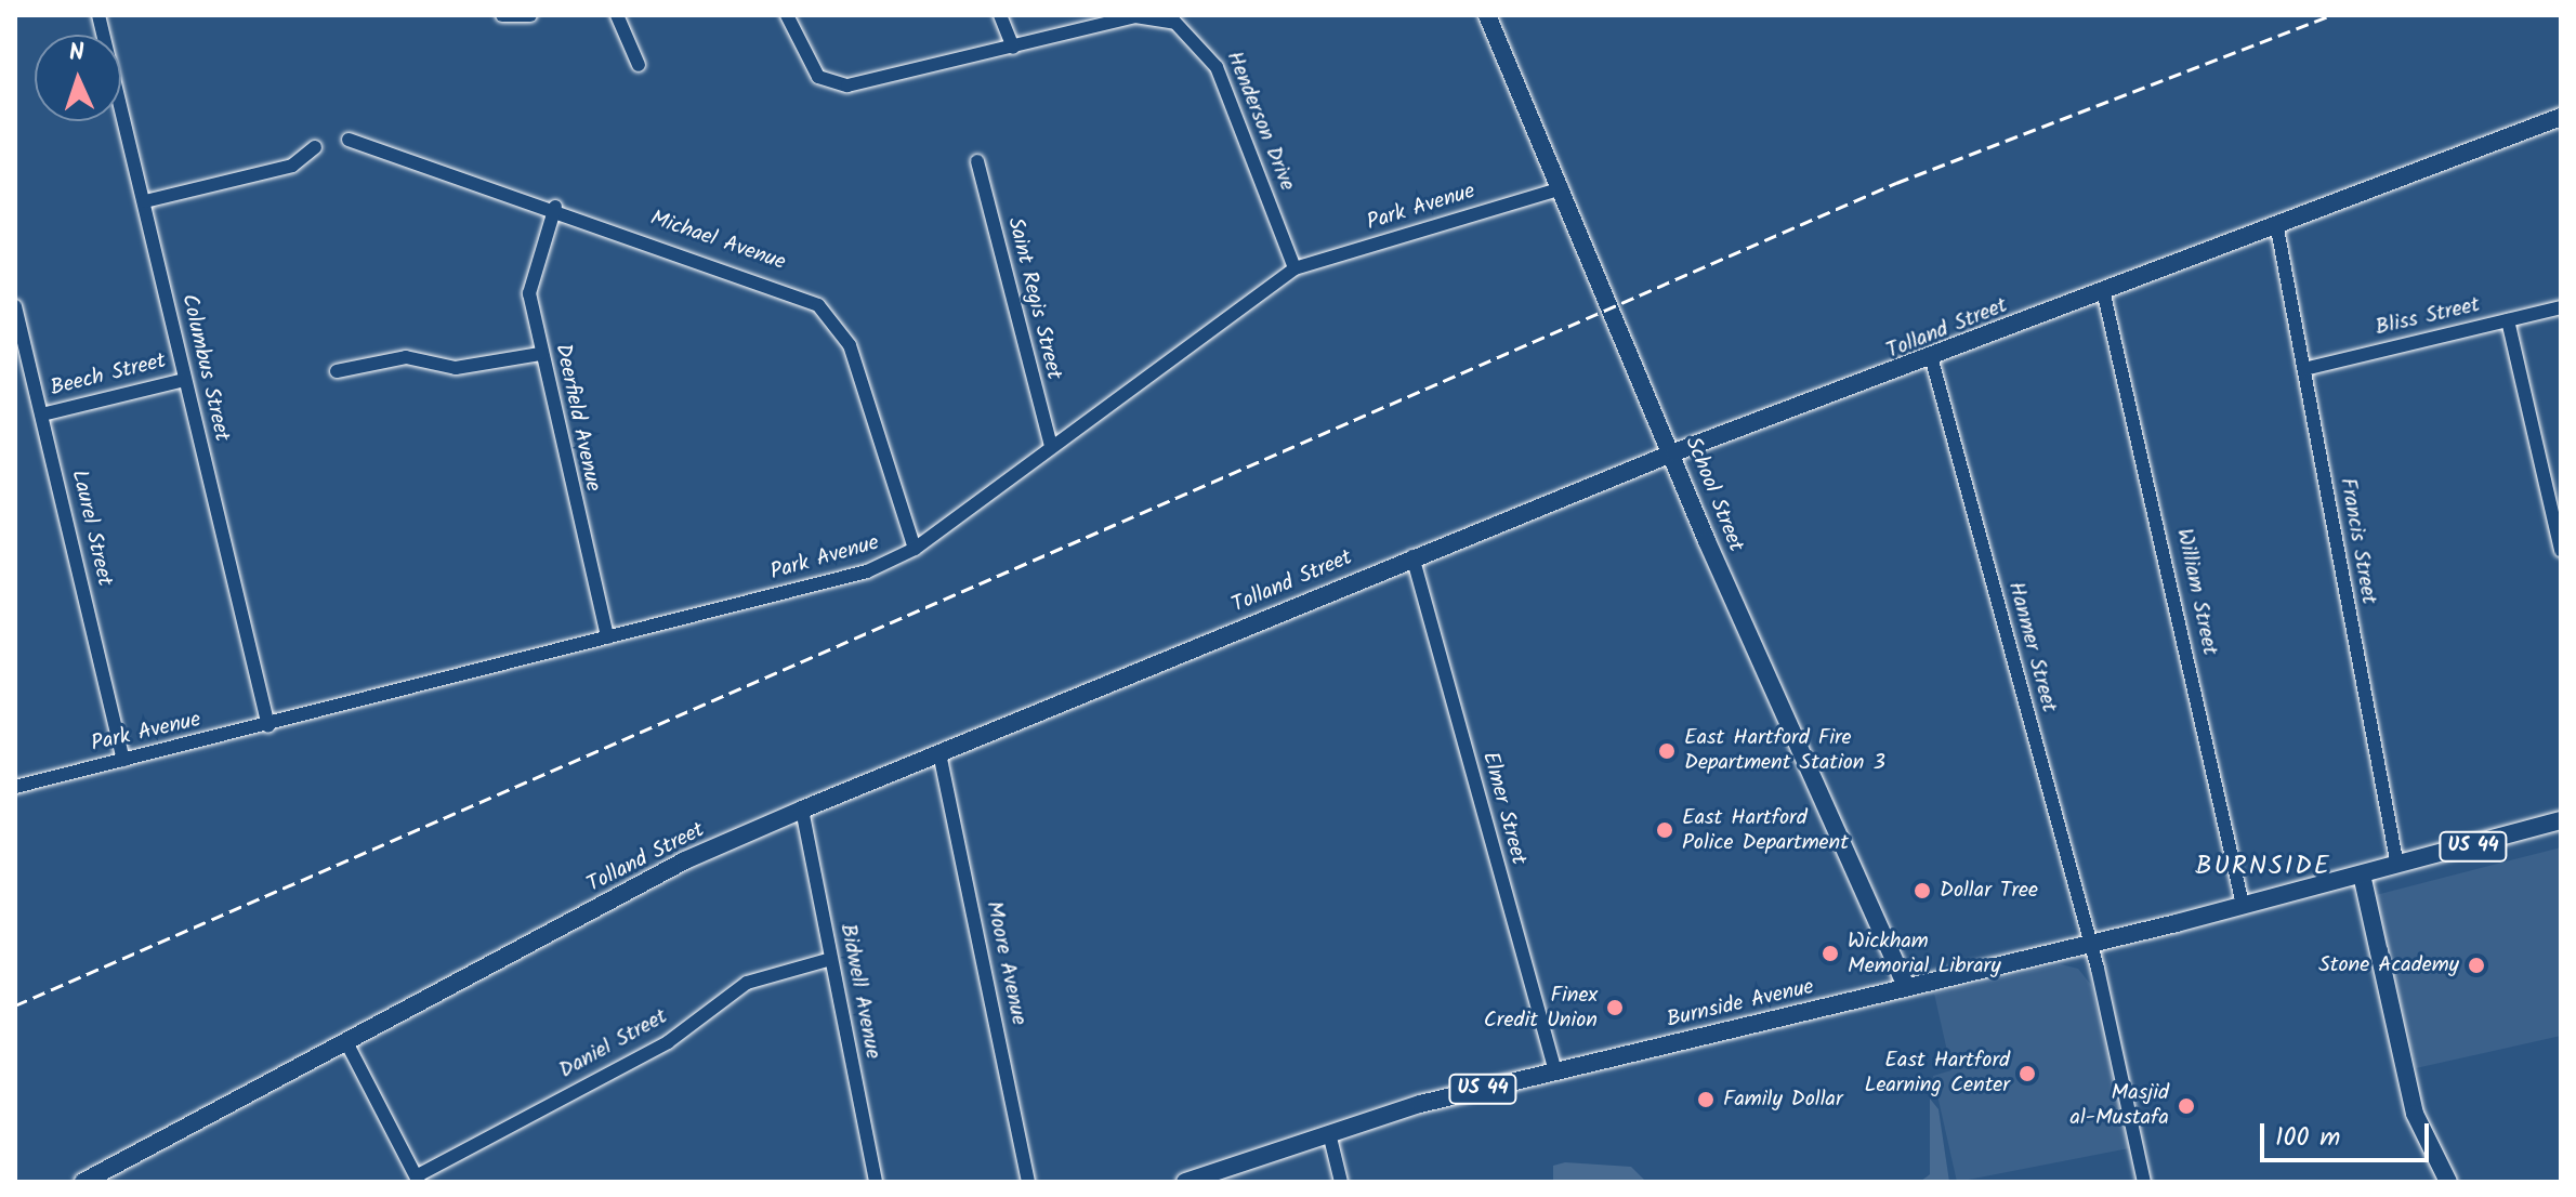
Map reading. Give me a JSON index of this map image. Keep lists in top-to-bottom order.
{
  "streets": {
    "main road": [
      "Tolland Street",
      "School Street",
      "US 44",
      "Burnside Avenue"
    ],
    "street": [
      "Henderson Drive",
      "Park Avenue",
      "Michael Avenue",
      "Saint Regis Street",
      "Bliss Street",
      "Columbus Street",
      "Beech Street",
      "Deerfield Avenue",
      "Laurel Street",
      "Francis Street",
      "William Street",
      "Hanmer Street",
      "Elmer Street",
      "Moore Avenue",
      "Bidwell Avenue",
      "Daniel Street"
    ]
  },
  "crossings": [
    ["Henderson Drive", "Park Avenue"],
    ["Park Avenue", "Michael Avenue"],
    ["Park Avenue", "Saint Regis Street"],
    ["Park Avenue", "Columbus Street"],
    ["Park Avenue", "Deerfield Avenue"],
    ["Park Avenue", "School Street"],
    ["Park Avenue", "Laurel Street"],
    ["Michael Avenue", "Deerfield Avenue"],
    ["Bliss Street", "Francis Street"],
    ["Tolland Street", "School Street"],
    ["Tolland Street", "Francis Street"],
    ["Tolland Street", "William Street"],
    ["Tolland Street", "Hanmer Street"],
    ["Tolland Street", "Elmer Street"],
    ["Tolland Street", "Moore Avenue"],
    ["Tolland Street", "Bidwell Avenue"],
    ["Columbus Street", "Beech Street"],
    ["Beech Street", "Laurel Street"],
    ["School Street", "Burnside Avenue"],
    ["Francis Street", "Burnside Avenue"],
    ["William Street", "Burnside Avenue"],
    ["Hanmer Street", "Burnside Avenue"],
    ["Elmer Street", "Burnside Avenue"],
    ["Bidwell Avenue", "Daniel Street"]
  ],
  "districts": ["BURNSIDE"],
  "places": [
    "East Hartford Fire Department Station 3",
    "East Hartford Police Department",
    "Dollar Tree",
    "Wickham Memorial Library",
    "Stone Academy",
    "Finex Credit Union",
    "East Hartford Learning Center",
    "Family Dollar",
    "Masjid al-Mustafa"
  ],
  "scale_bar": "100 m",
  "north": "top"
}
